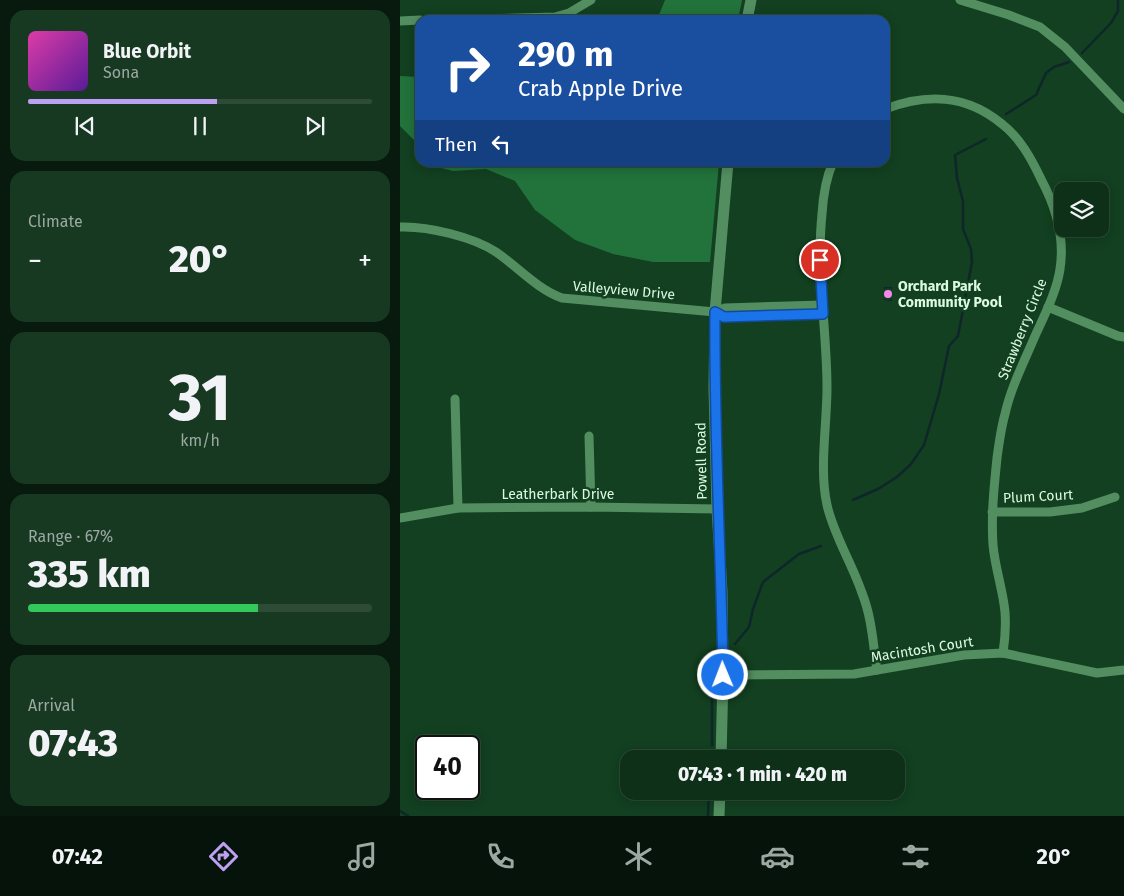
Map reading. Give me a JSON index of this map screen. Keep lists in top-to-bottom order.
{
  "streets": {
    "street": [
      "Valleyview Drive",
      "Strawberry Circle",
      "Powell Road",
      "Leatherbark Drive",
      "Plum Court",
      "Macintosh Court"
    ]
  },
  "crossings": [
    ["Valleyview Drive", "Powell Road"],
    ["Strawberry Circle", "Plum Court"],
    ["Strawberry Circle", "Macintosh Court"],
    ["Powell Road", "Leatherbark Drive"],
    ["Powell Road", "Macintosh Court"]
  ],
  "places": ["Orchard Park Community Pool"],
  "page": {
    "turn": ["290 m", "Crab Apple Drive"],
    "song": ["Blue Orbit", "Sona"],
    "then": "Then",
    "tile": [
      "Climate",
      ["31", "km/h"],
      ["Range · 67%", "335 km"],
      ["Arrival", "07:43"]
    ],
    "heat": ["−", "20°", "+"],
    "limit": "40",
    "trip": "07:43 · 1 min · 420 m",
    "tabs": ["07:42", "20°"]
  }
}
